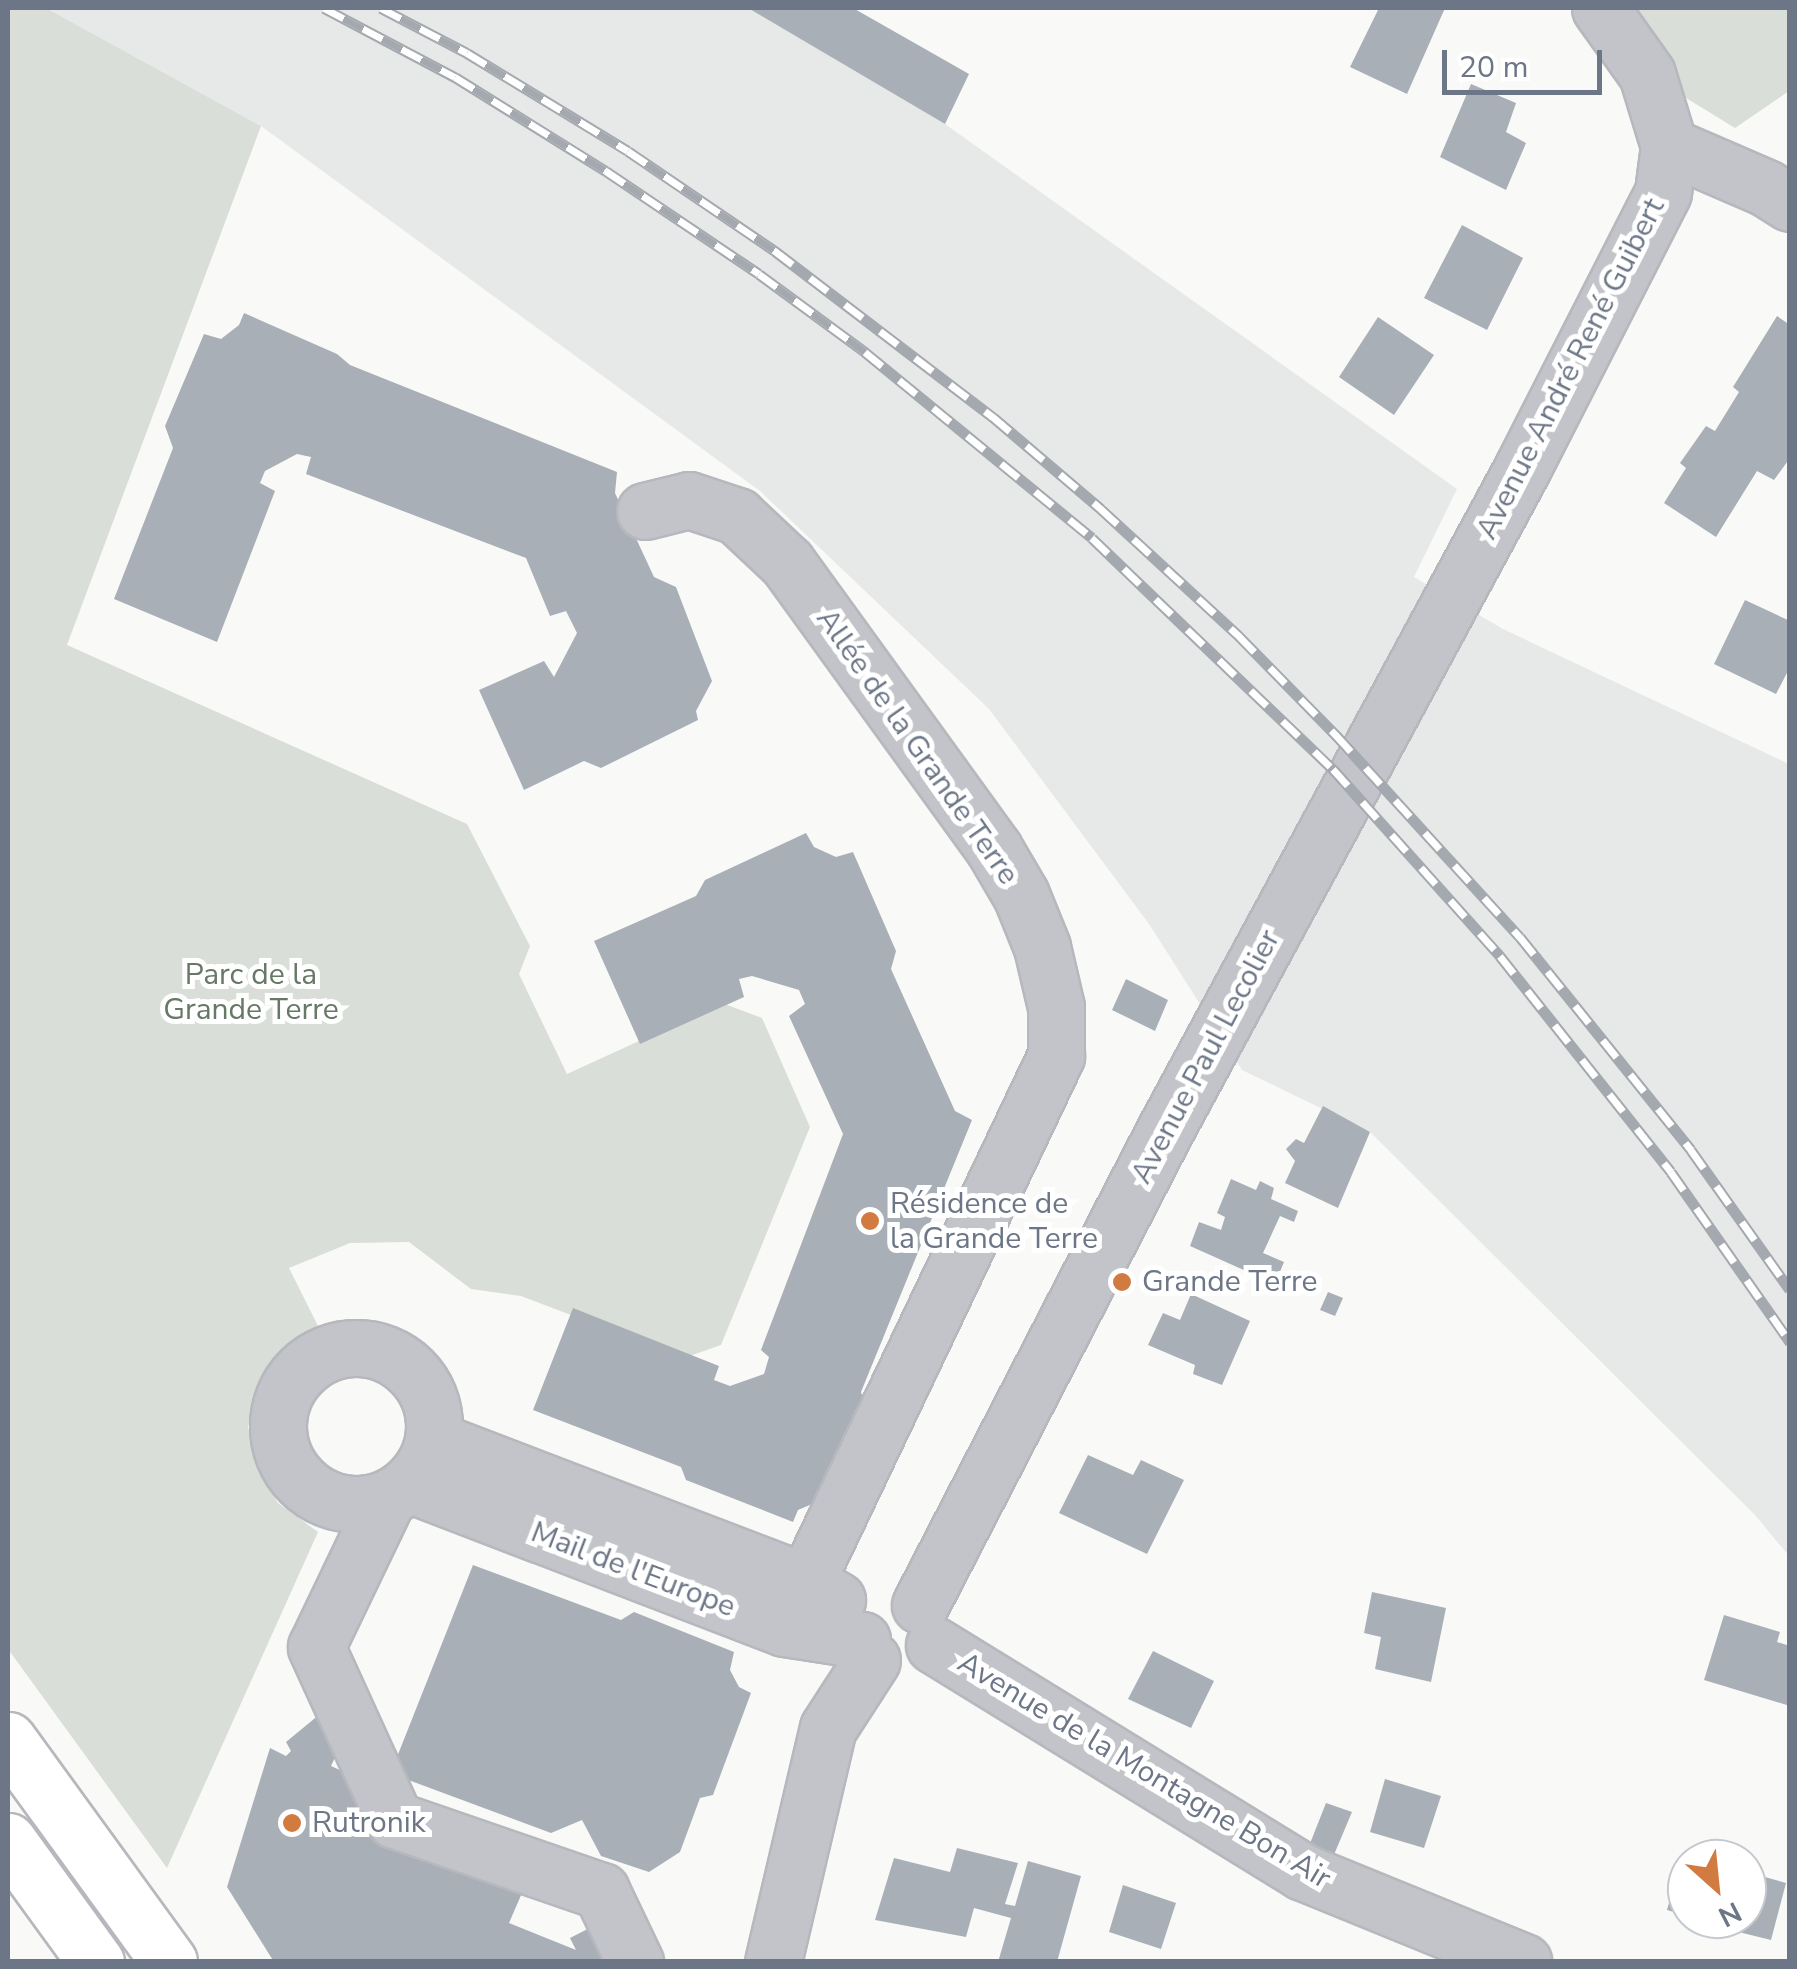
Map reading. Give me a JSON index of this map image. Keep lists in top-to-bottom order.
{
  "streets": {
    "street": [
      "Avenue André René Guibert",
      "Allée de la Grande Terre",
      "Avenue Paul Lecolier",
      "Mail de l'Europe",
      "Avenue de la Montagne Bon Air"
    ]
  },
  "crossings": [
    ["Avenue André René Guibert", "Avenue Paul Lecolier"],
    ["Allée de la Grande Terre", "Mail de l'Europe"],
    ["Avenue Paul Lecolier", "Avenue de la Montagne Bon Air"]
  ],
  "parks": ["Parc de la Grande Terre"],
  "places": ["Résidence de la Grande Terre", "Grande Terre", "Rutronik"],
  "scale_bar": "20 m",
  "north": "bottom right"
}
